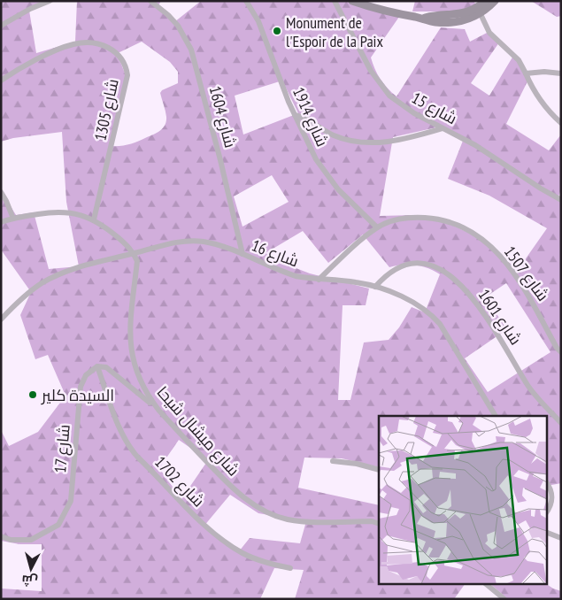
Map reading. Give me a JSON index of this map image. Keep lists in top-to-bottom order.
{
  "streets": {
    "street": [
      "شارع 15",
      "شارع 1305",
      "شارع 1604",
      "شارع 1914",
      "شارع 16",
      "شارع 1507",
      "شارع 1601",
      "شارع ميشال شيحا",
      "شارع 17",
      "شارع 1702"
    ]
  },
  "crossings": [
    ["شارع 1604", "شارع 16"],
    ["شارع 1914", "شارع 1507"],
    ["شارع 16", "شارع 1507"],
    ["شارع 16", "شارع 1601"],
    ["شارع 16", "شارع ميشال شيحا"],
    ["شارع 17", "شارع 1702"]
  ],
  "places": ["Monument de l'Espoir de la Paix", "السيدة كلير"],
  "north": "bottom"
}
